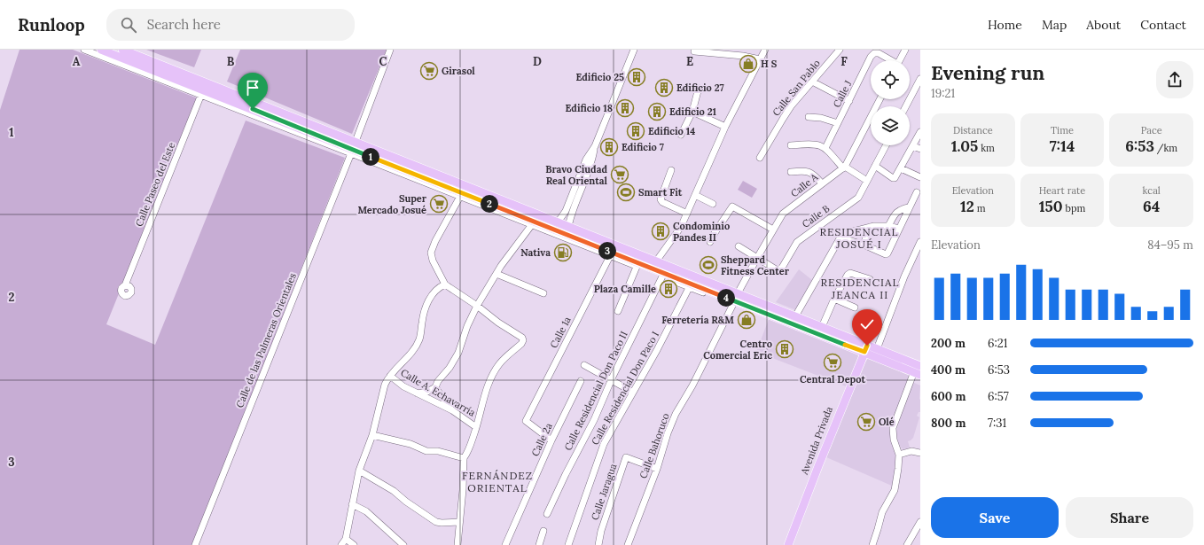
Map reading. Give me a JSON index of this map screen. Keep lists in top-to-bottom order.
{
  "streets": {
    "main road": ["Avenida Privada"],
    "street": [
      "Calle San Pablo",
      "Calle J",
      "Calle Paseo del Este",
      "Calle A",
      "Calle B",
      "Calle 1a",
      "Calle de las Palmeras Orientales",
      "Calle Residencial Don Paco I",
      "Calle Residencial Don Paco II",
      "Calle A. Echavarría",
      "Calle 2a",
      "Calle Bahoruco",
      "Calle Jaragua"
    ]
  },
  "crossings": [
    ["Calle A", "Calle B"],
    ["Calle A", "Calle Bahoruco"],
    ["Calle 1a", "Calle 2a"],
    ["Calle Bahoruco", "Calle Jaragua"]
  ],
  "districts": ["RESIDENCIAL JOSUÉ I", "RESIDENCIAL JEANCA II", "FERNÁNDEZ ORIENTAL"],
  "places": {
    "shop": ["H S", "Ferretería R&M"],
    "supermarket": [
      "Girasol",
      "Bravo Ciudad Real Oriental",
      "Super Mercado Josué",
      "Central Depot",
      "Olé"
    ],
    "building": [
      "Edificio 25",
      "Edificio 27",
      "Edificio 18",
      "Edificio 21",
      "Edificio 14",
      "Edificio 7",
      "Condominio Pandes II",
      "Plaza Camille",
      "Centro Comercial Eric"
    ],
    "sports": ["Smart Fit", "Sheppard Fitness Center"],
    "fuel station": ["Nativa"]
  },
  "page": {
    "header": "Runloop",
    "search": "Search here",
    "nav": [
      "Home",
      "Map",
      "About",
      "Contact"
    ],
    "heading": ["Evening run", "19:21"],
    "stats": [
      ["Distance", "1.05 km"],
      ["Time", "7:14"],
      ["Pace", "6:53 /km"],
      ["Elevation", "12 m"],
      ["Heart rate", "150 bpm"],
      ["kcal", "64"]
    ],
    "pins": [
      "1",
      "2",
      "3",
      "4"
    ],
    "chart": ["Elevation", "84–95 m"],
    "list": [
      {
        "name": "200 m",
        "note": "6:21"
      },
      {
        "name": "400 m",
        "note": "6:53"
      },
      {
        "name": "600 m",
        "note": "6:57"
      },
      {
        "name": "800 m",
        "note": "7:31"
      }
    ],
    "buttons": ["Save", "Share"]
  },
  "grid": {
    "columns": [
      "A",
      "B",
      "C",
      "D",
      "E",
      "F"
    ],
    "rows": ["1", "2", "3"]
  }
}
